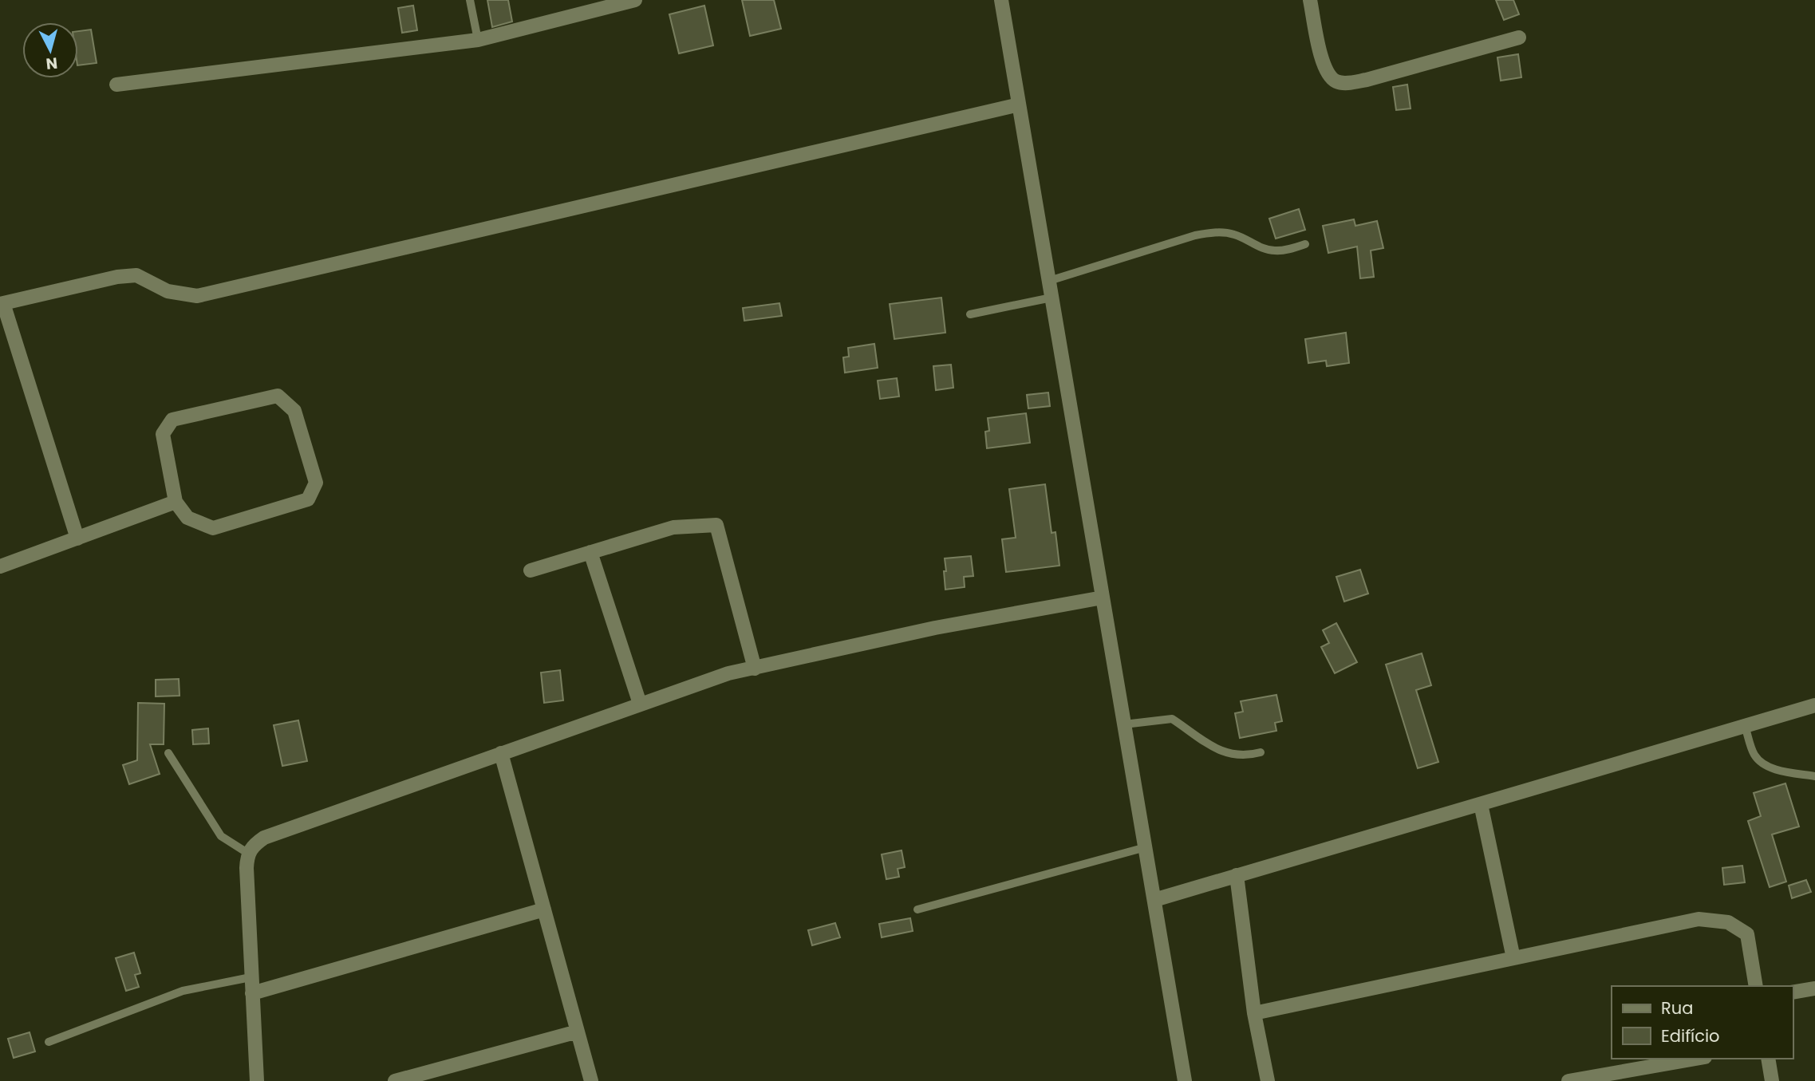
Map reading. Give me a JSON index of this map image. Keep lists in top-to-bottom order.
{
  "legend": ["Rua", "Edifício"],
  "north": "bottom"
}
